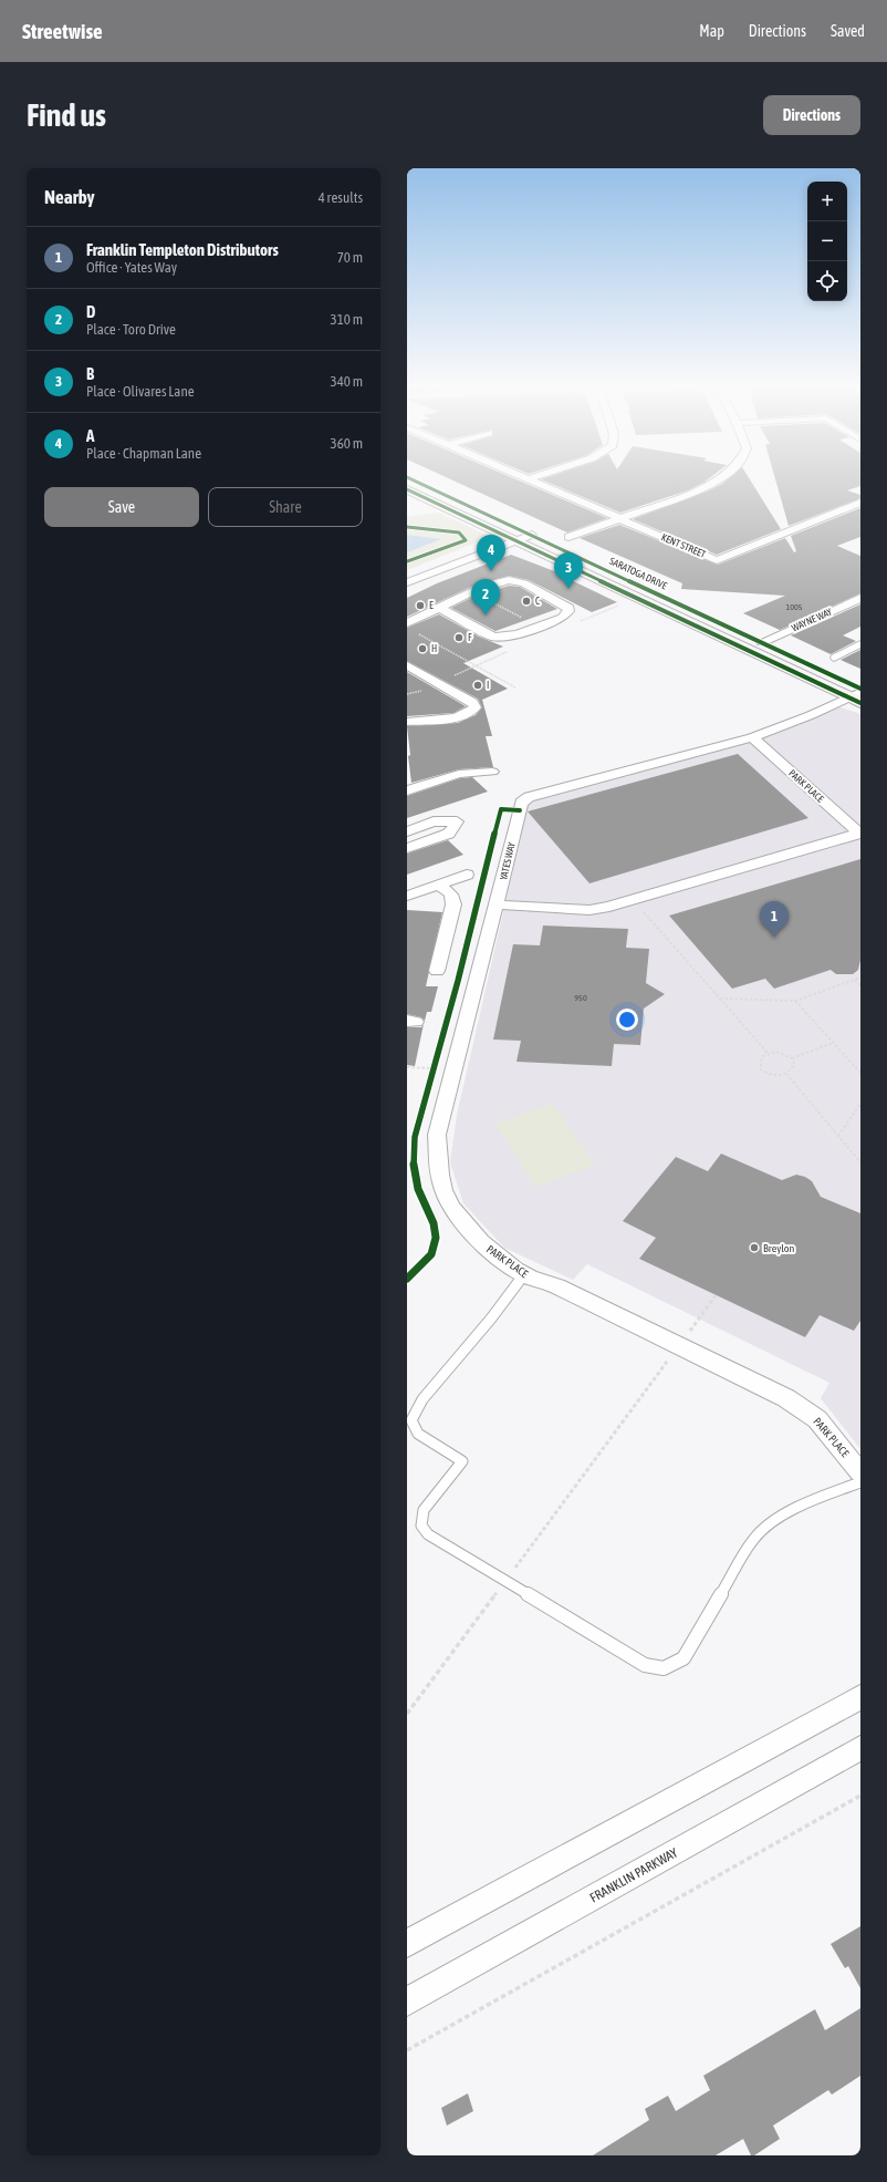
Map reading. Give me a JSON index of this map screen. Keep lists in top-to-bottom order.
{
  "streets": {
    "main road": ["SARATOGA DRIVE"],
    "street": [
      "KENT STREET",
      "WAYNE WAY",
      "PARK PLACE",
      "YATES WAY",
      "FRANKLIN PARKWAY"
    ]
  },
  "crossings": [
    ["SARATOGA DRIVE", "WAYNE WAY"],
    ["SARATOGA DRIVE", "YATES WAY"],
    ["PARK PLACE", "YATES WAY"]
  ],
  "places": [
    "C",
    "E",
    "F",
    "H",
    "I",
    "Breylon"
  ],
  "house_numbers": ["1005", "950"],
  "page": {
    "header": "Streetwise",
    "nav": ["Map", "Directions", "Saved"],
    "buttons": [
      "Directions",
      ["Save", "Share"]
    ],
    "title": "Find us",
    "heading": ["Nearby", "4 results"],
    "map_buttons": ["+", "−"],
    "list": [
      {
        "mark": "1",
        "name": "Franklin Templeton Distributors",
        "note": "Office · Yates Way",
        "value": "70 m"
      },
      {
        "mark": "2",
        "name": "D",
        "note": "Place · Toro Drive",
        "value": "310 m"
      },
      {
        "mark": "3",
        "name": "B",
        "note": "Place · Olivares Lane",
        "value": "340 m"
      },
      {
        "mark": "4",
        "name": "A",
        "note": "Place · Chapman Lane",
        "value": "360 m"
      }
    ],
    "pins": [
      "4",
      "3",
      "2",
      "1"
    ]
  }
}
